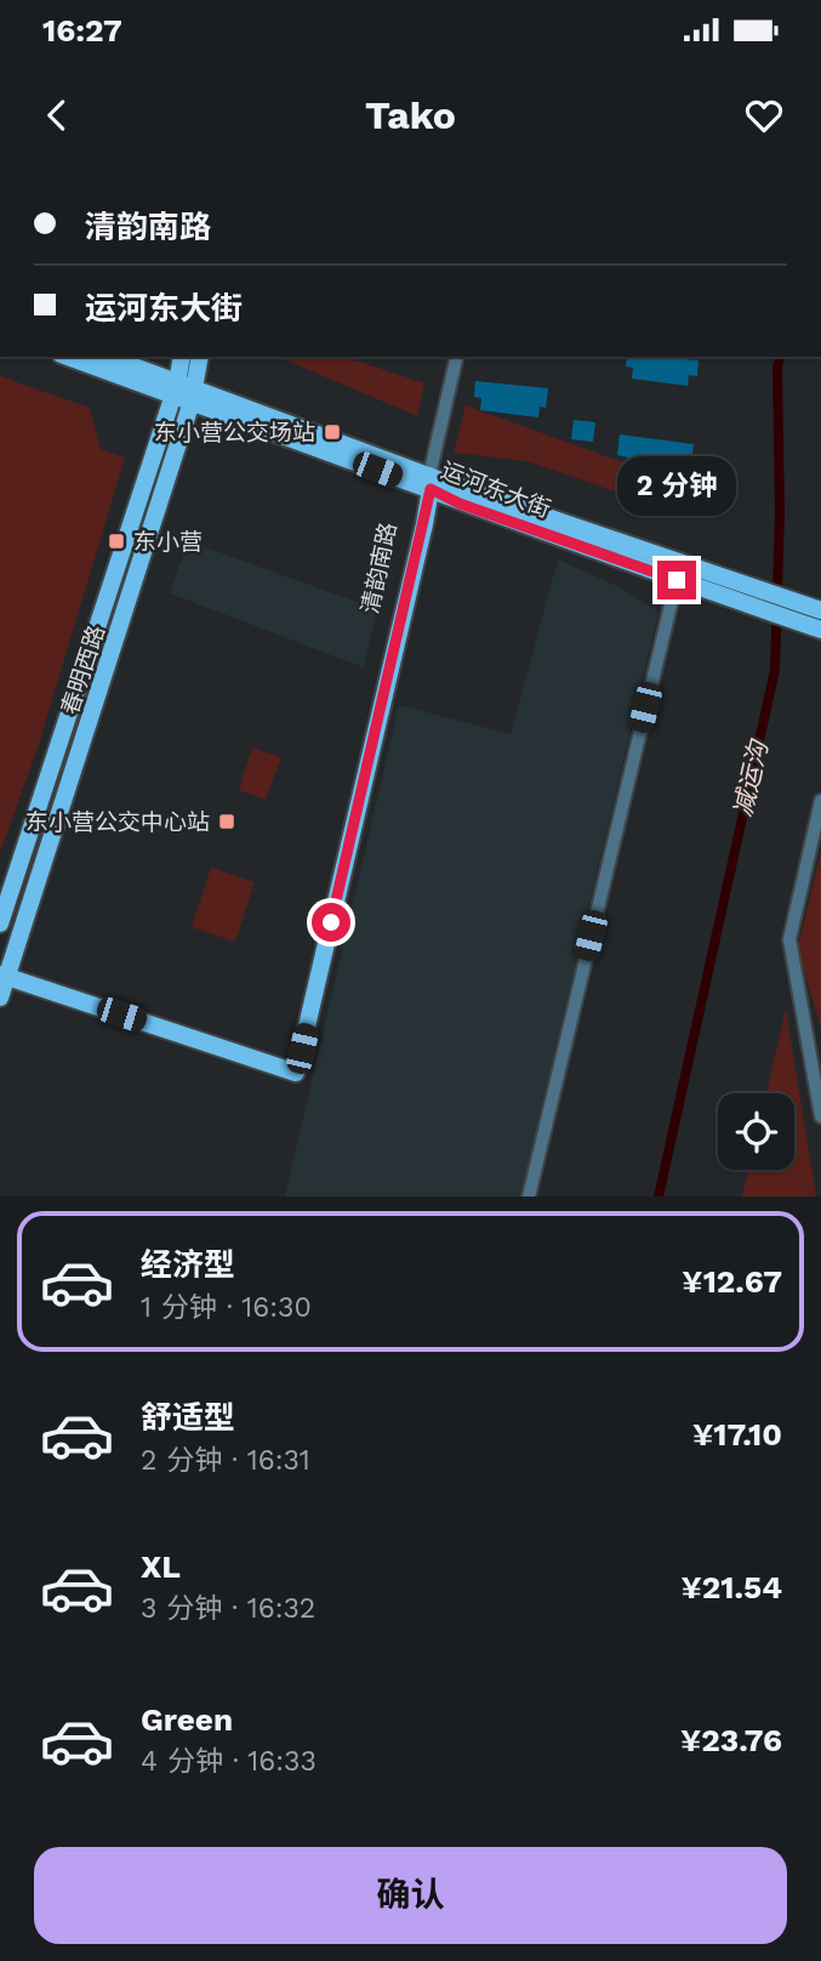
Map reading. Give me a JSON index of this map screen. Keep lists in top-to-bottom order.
{
  "streets": {
    "main road": ["运河东大街", "清韵南路", "春明西路"]
  },
  "crossings": [
    ["运河东大街", "清韵南路"],
    ["运河东大街", "春明西路"],
    ["清韵南路", "春明西路"]
  ],
  "water": ["减运沟"],
  "places": {
    "transit": ["东小营公交场站", "东小营", "东小营公交中心站"]
  },
  "page": {
    "status": "16:27",
    "header": "Tako",
    "banner": ["清韵南路", "运河东大街"],
    "bubble": "2 分钟",
    "list": [
      {
        "name": "经济型",
        "note": "1 分钟 · 16:30",
        "value": "¥12.67"
      },
      {
        "name": "舒适型",
        "note": "2 分钟 · 16:31",
        "value": "¥17.10"
      },
      {
        "name": "XL",
        "note": "3 分钟 · 16:32",
        "value": "¥21.54"
      },
      {
        "name": "Green",
        "note": "4 分钟 · 16:33",
        "value": "¥23.76"
      }
    ],
    "buttons": "确认"
  }
}
